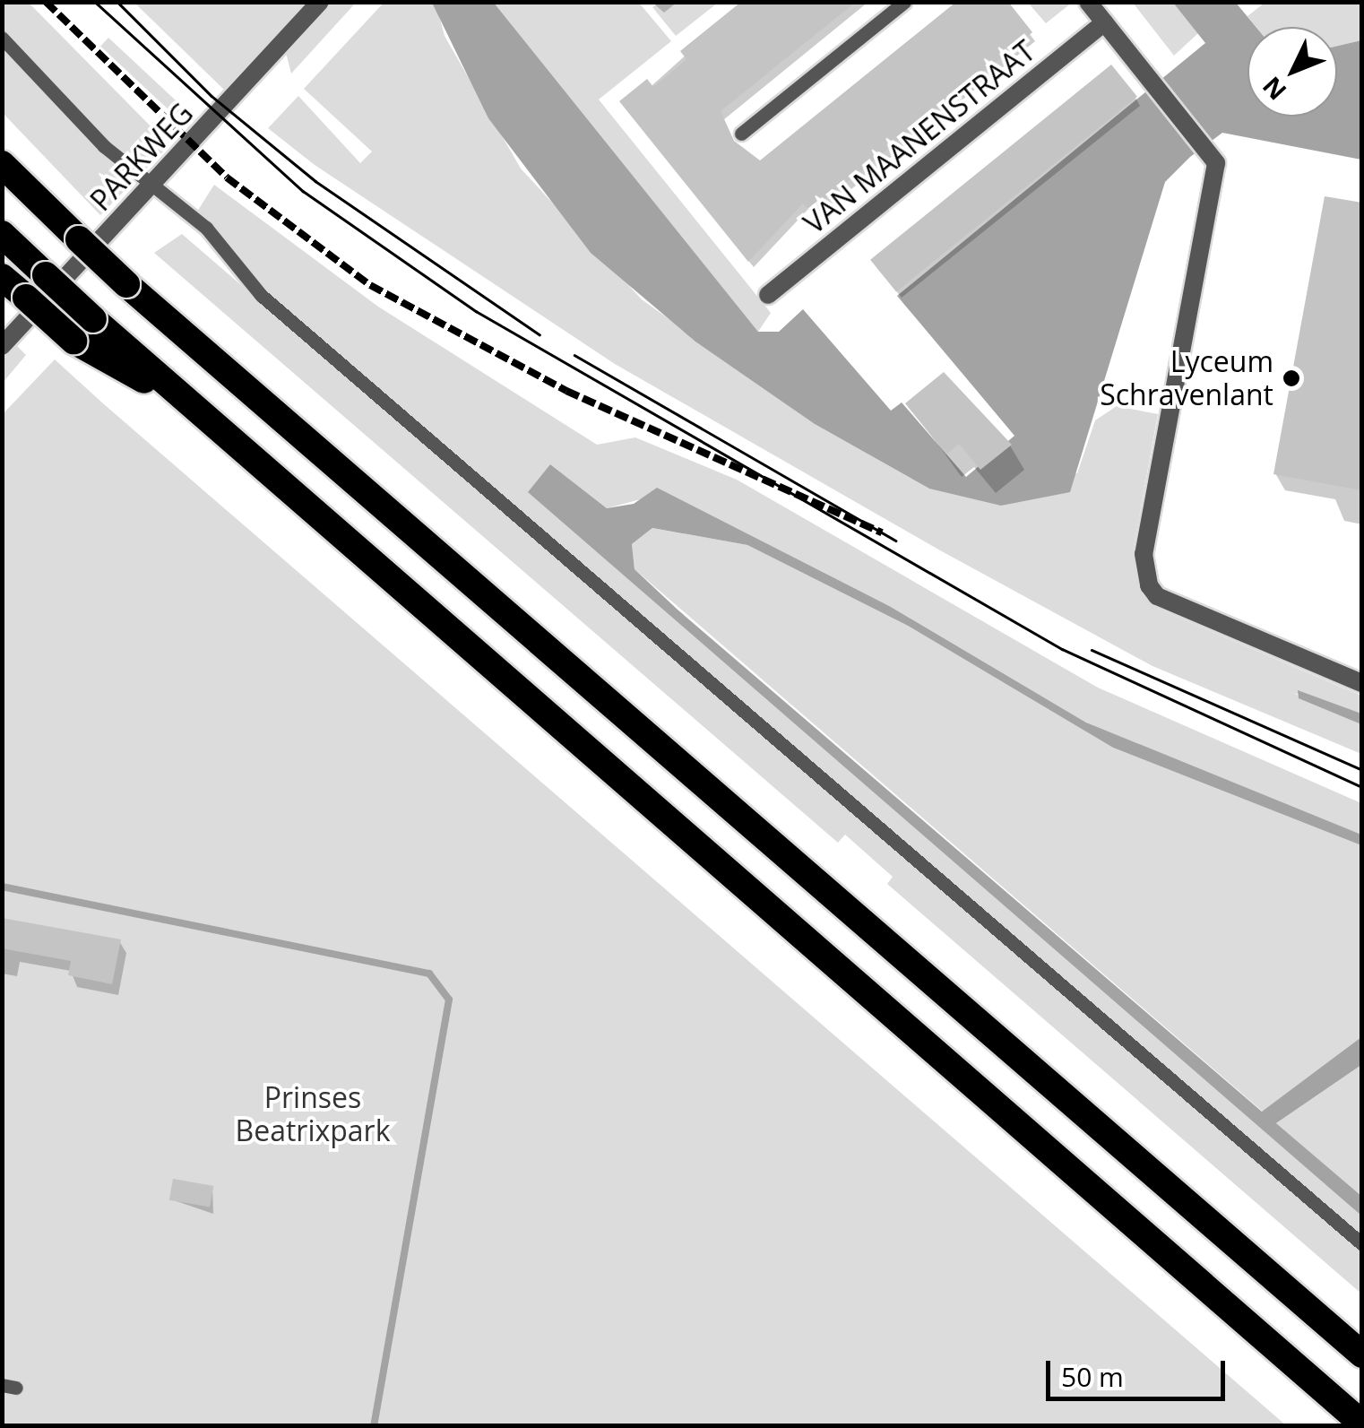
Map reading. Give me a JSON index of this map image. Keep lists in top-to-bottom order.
{
  "streets": {
    "street": ["VAN MAANENSTRAAT", "PARKWEG"]
  },
  "parks": ["Prinses Beatrixpark"],
  "places": ["Lyceum Schravenlant"],
  "scale_bar": "50 m",
  "north": "bottom left"
}
